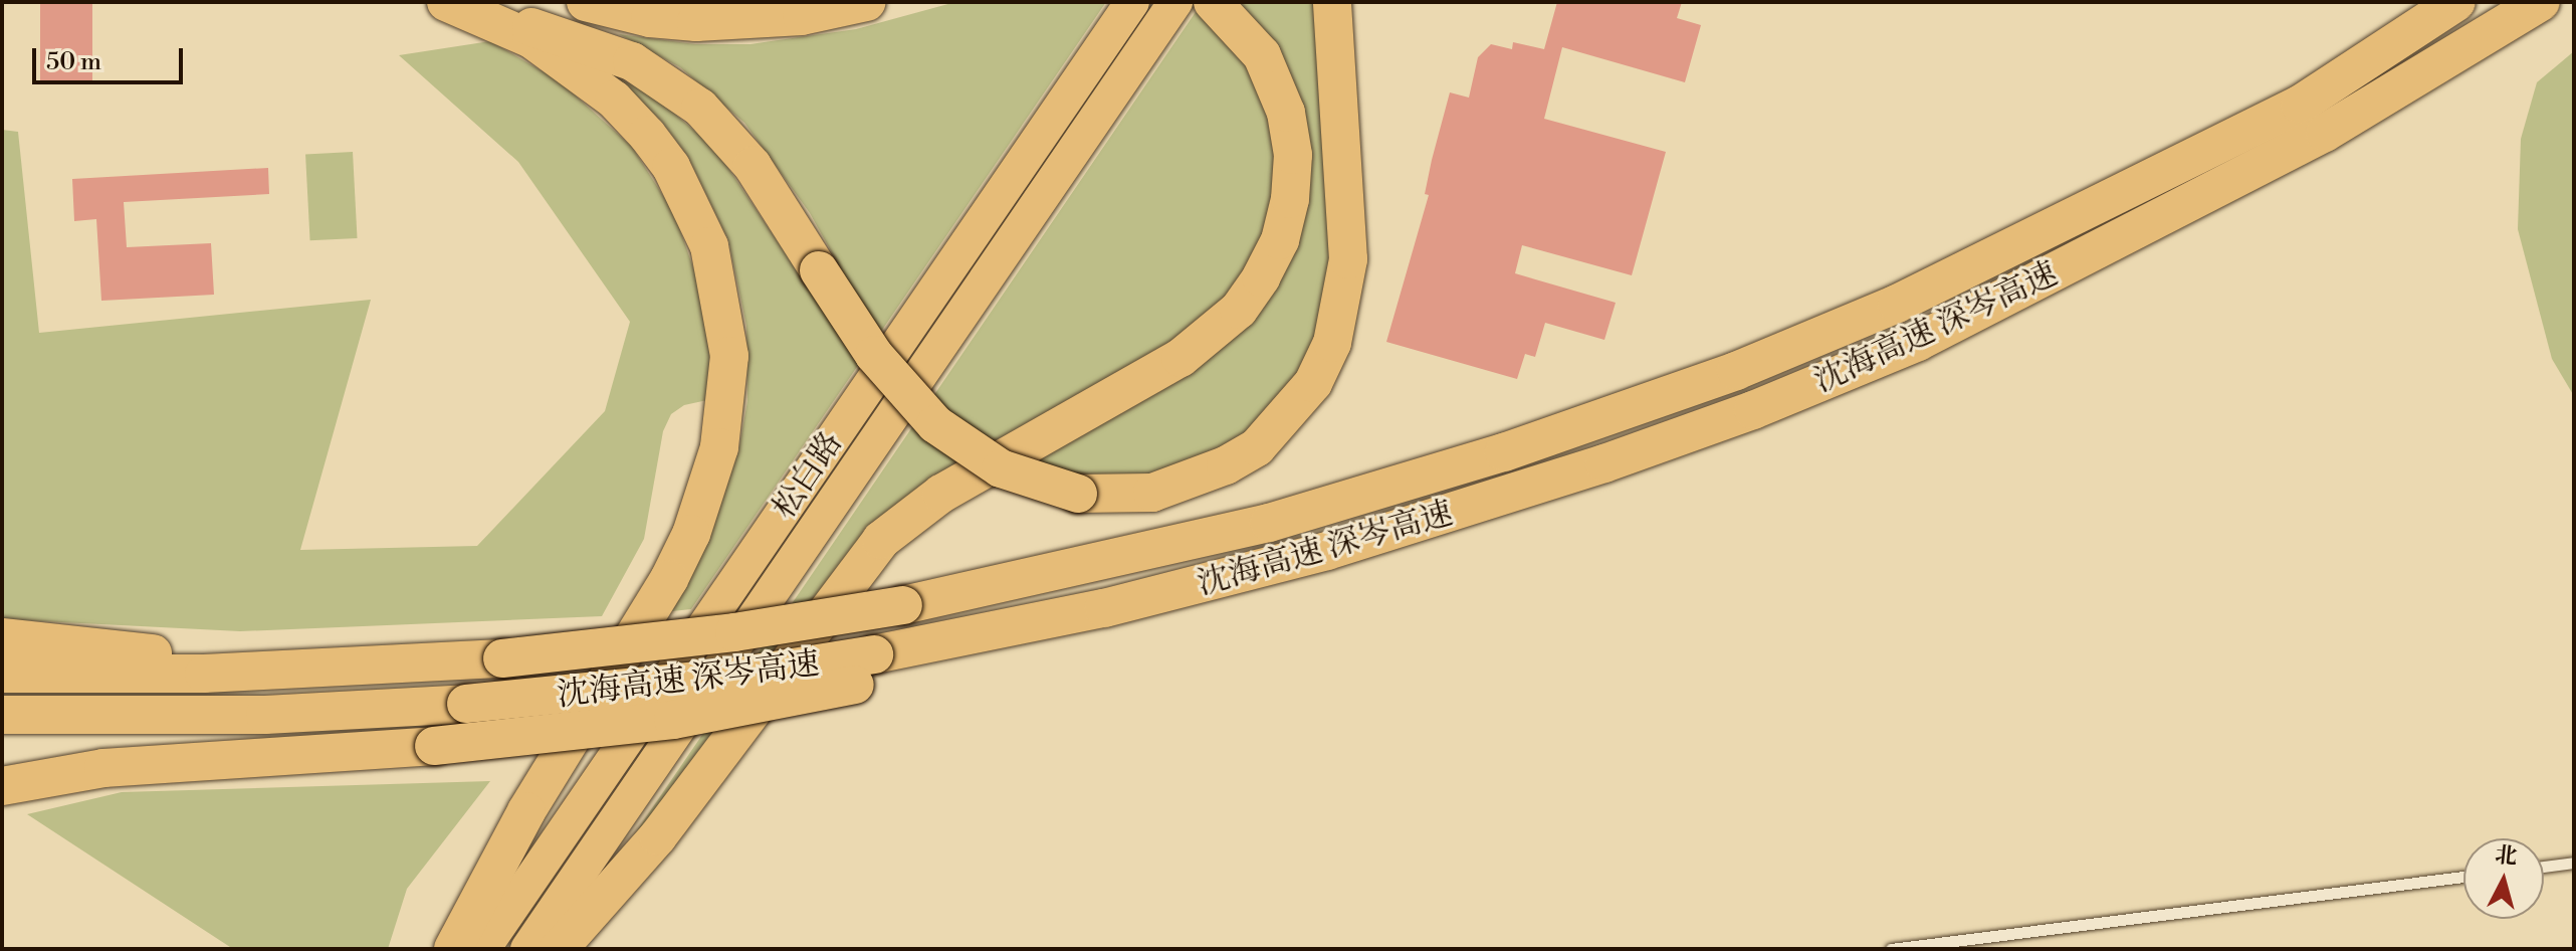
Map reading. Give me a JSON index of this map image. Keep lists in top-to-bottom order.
{
  "streets": {
    "highway": ["沈海高速 深岑高速"],
    "main road": ["松白路"]
  },
  "scale_bar": "50 m",
  "north": "top"
}
